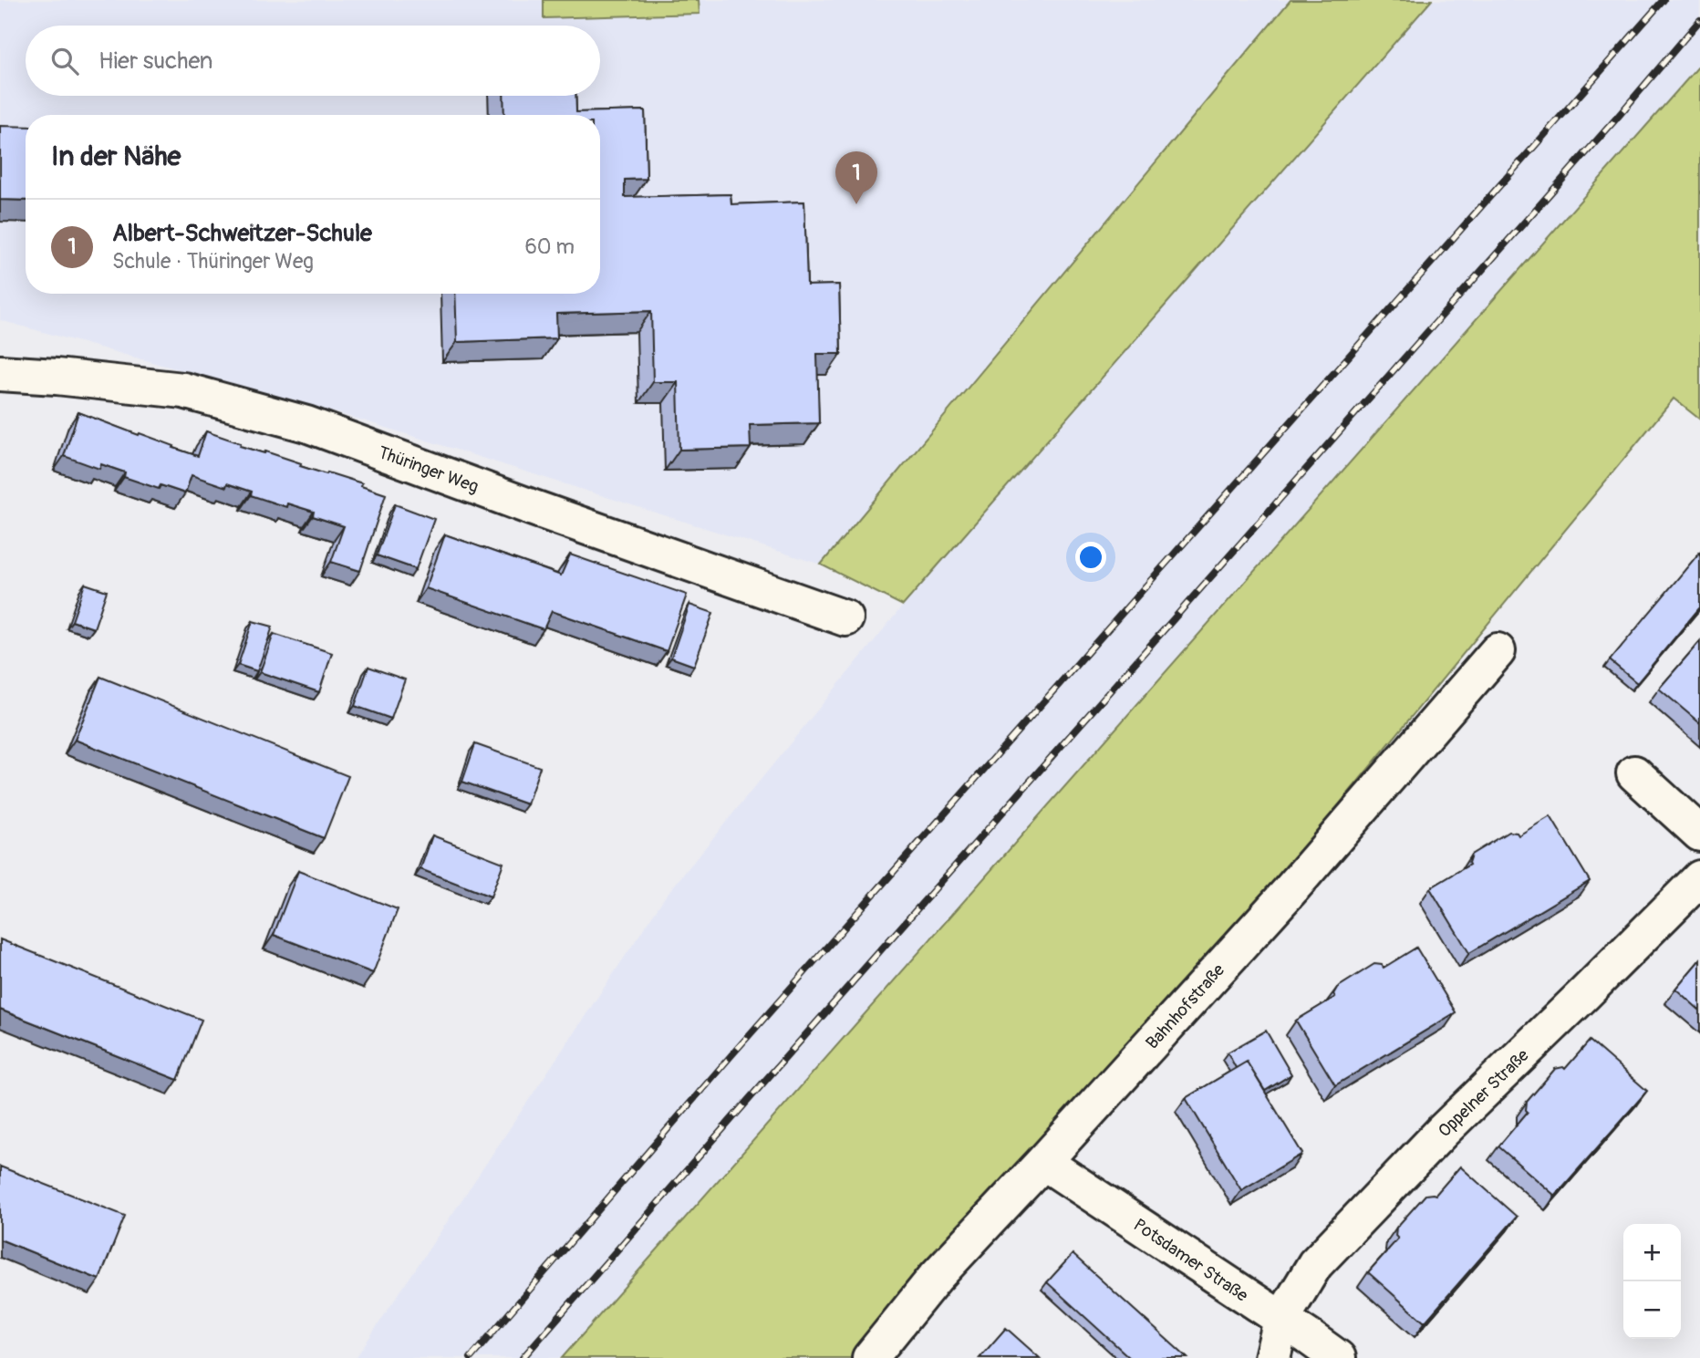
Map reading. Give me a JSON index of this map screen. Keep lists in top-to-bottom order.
{
  "streets": {
    "street": [
      "Thüringer Weg",
      "Bahnhofstraße",
      "Oppelner Straße",
      "Potsdamer Straße"
    ]
  },
  "crossings": [
    ["Bahnhofstraße", "Potsdamer Straße"],
    ["Oppelner Straße", "Potsdamer Straße"]
  ],
  "page": {
    "search": "Hier suchen",
    "heading": "In der Nähe",
    "pins": "1",
    "list": [
      {
        "mark": "1",
        "name": "Albert-Schweitzer-Schule",
        "note": "Schule · Thüringer Weg",
        "value": "60 m"
      }
    ],
    "map_buttons": ["+", "−"]
  }
}
